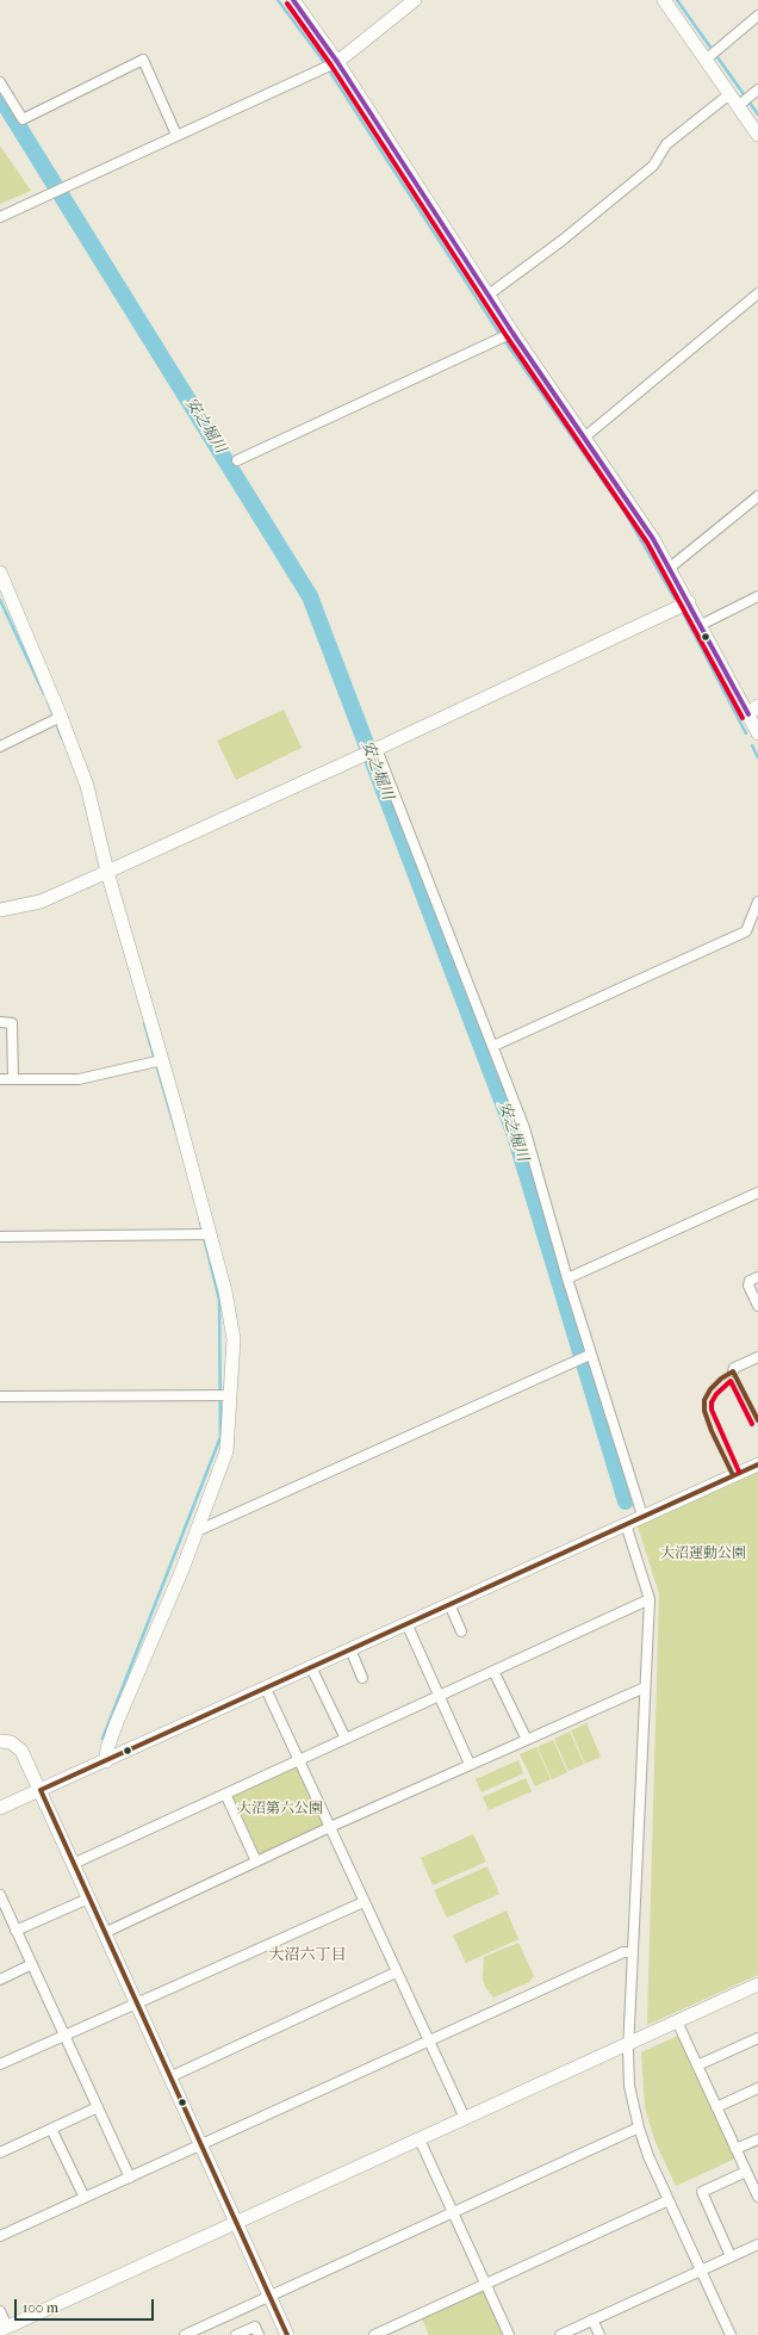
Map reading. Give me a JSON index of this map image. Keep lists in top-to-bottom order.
{
  "districts": ["大沼六丁目"],
  "water": ["安之堀川"],
  "parks": ["大沼運動公園", "大沼第六公園"],
  "scale_bar": "100 m"
}
